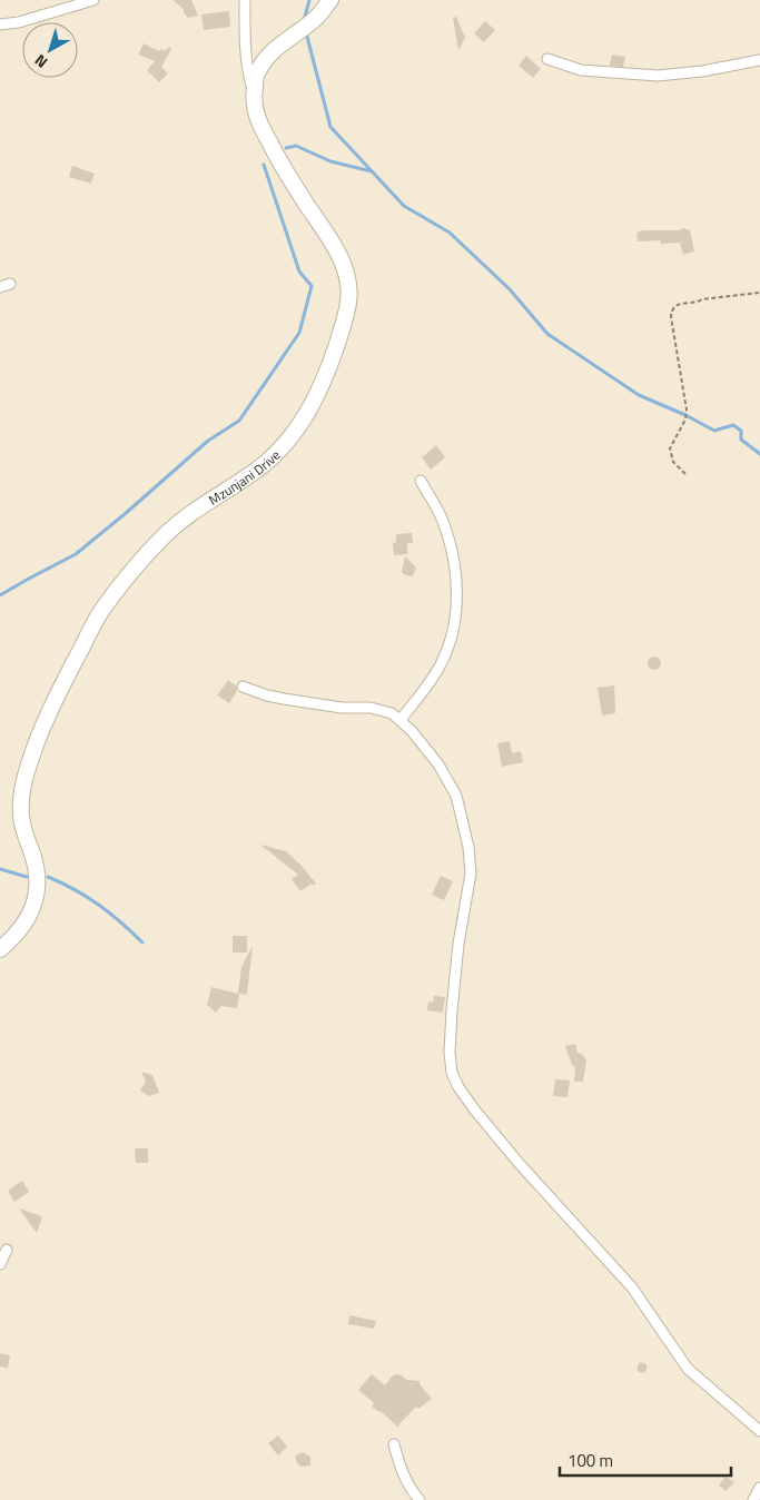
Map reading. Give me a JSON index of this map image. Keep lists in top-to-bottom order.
{
  "streets": {
    "main road": ["Mzunjani Drive"]
  },
  "scale_bar": "100 m",
  "north": "bottom left"
}
